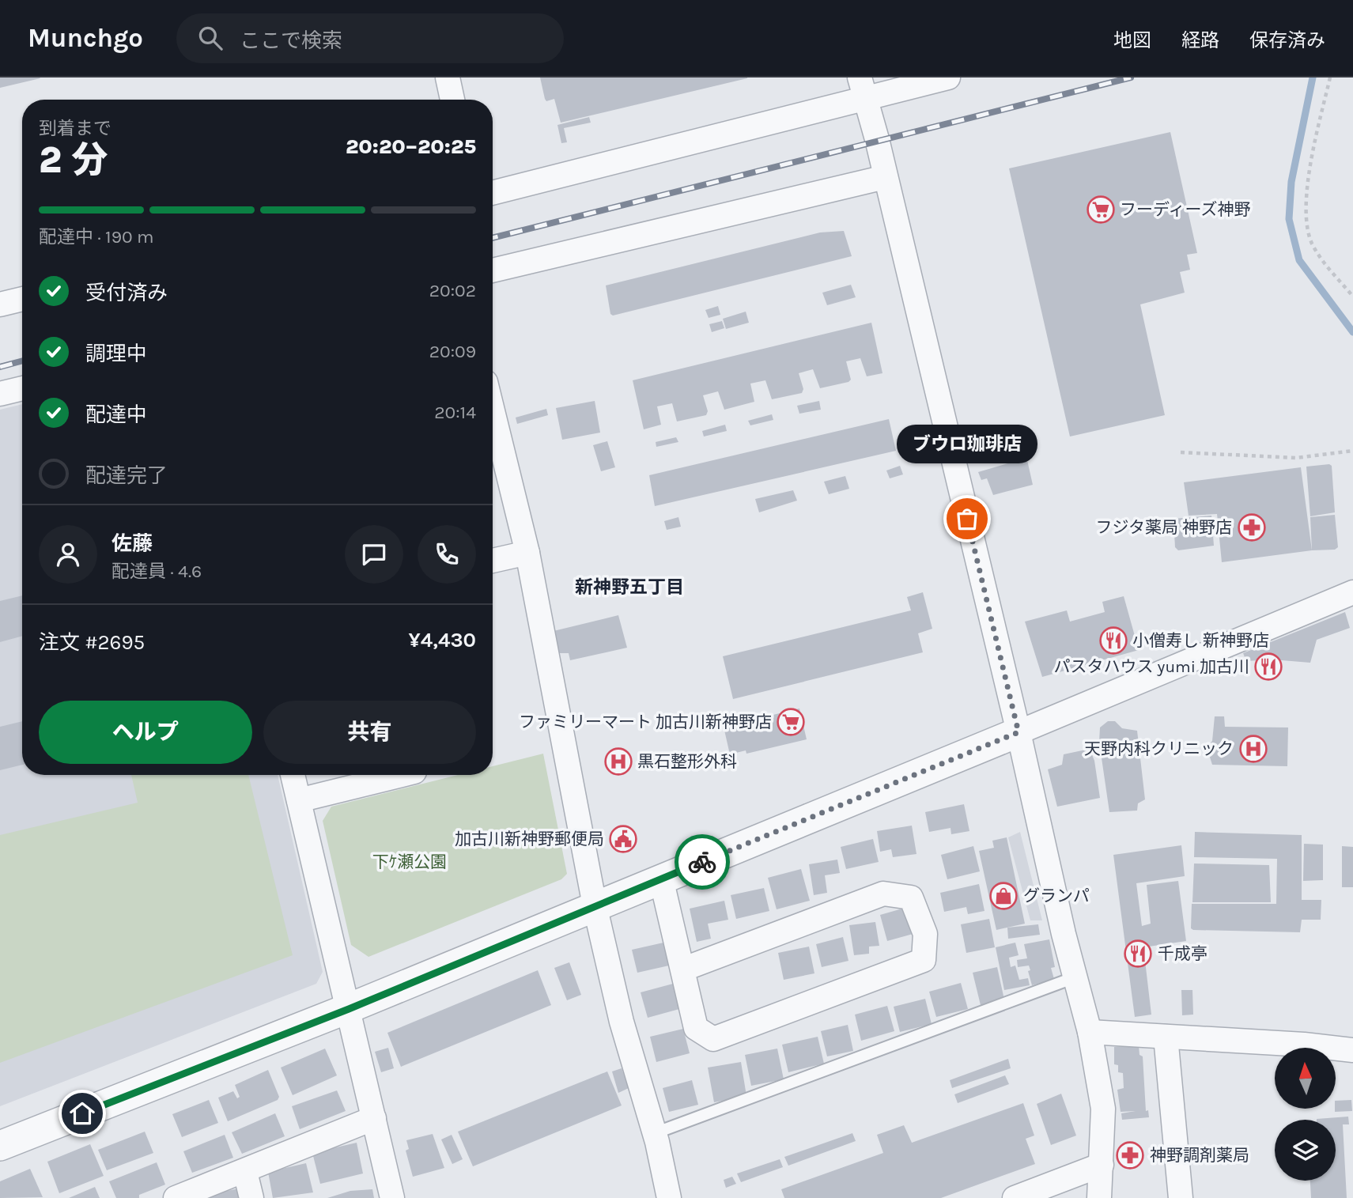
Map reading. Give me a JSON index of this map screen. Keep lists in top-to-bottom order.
{
  "districts": ["新神野五丁目"],
  "parks": ["下ｹ瀬公園"],
  "places": {
    "supermarket": ["フーディーズ神野", "ファミリーマート 加古川新神野店"],
    "other": ["ブウロ珈琲店"],
    "pharmacy": ["フジタ薬局 神野店", "神野調剤薬局"],
    "restaurant": ["小僧寿し 新神野店", "パスタハウス yumi 加古川", "千成亭"],
    "hospital": ["天野内科クリニック", "黒石整形外科"],
    "public building": ["加古川新神野郵便局"],
    "shop": ["グランパ"]
  },
  "north": "top",
  "page": {
    "header": "Munchgo",
    "search": "ここで検索",
    "nav": ["地図", "経路", "保存済み"],
    "heading": ["2 分", "到着まで", "20:20–20:25"],
    "panel": [
      "佐藤",
      "配達員 · 4.6",
      "注文 #2695",
      "¥4,430"
    ],
    "bar": "配達中 · 190 m",
    "list": [
      ["受付済み", "20:02"],
      ["調理中", "20:09"],
      ["配達中", "20:14"],
      "配達完了"
    ],
    "bubble": "ブウロ珈琲店",
    "buttons": ["ヘルプ", "共有"]
  }
}
